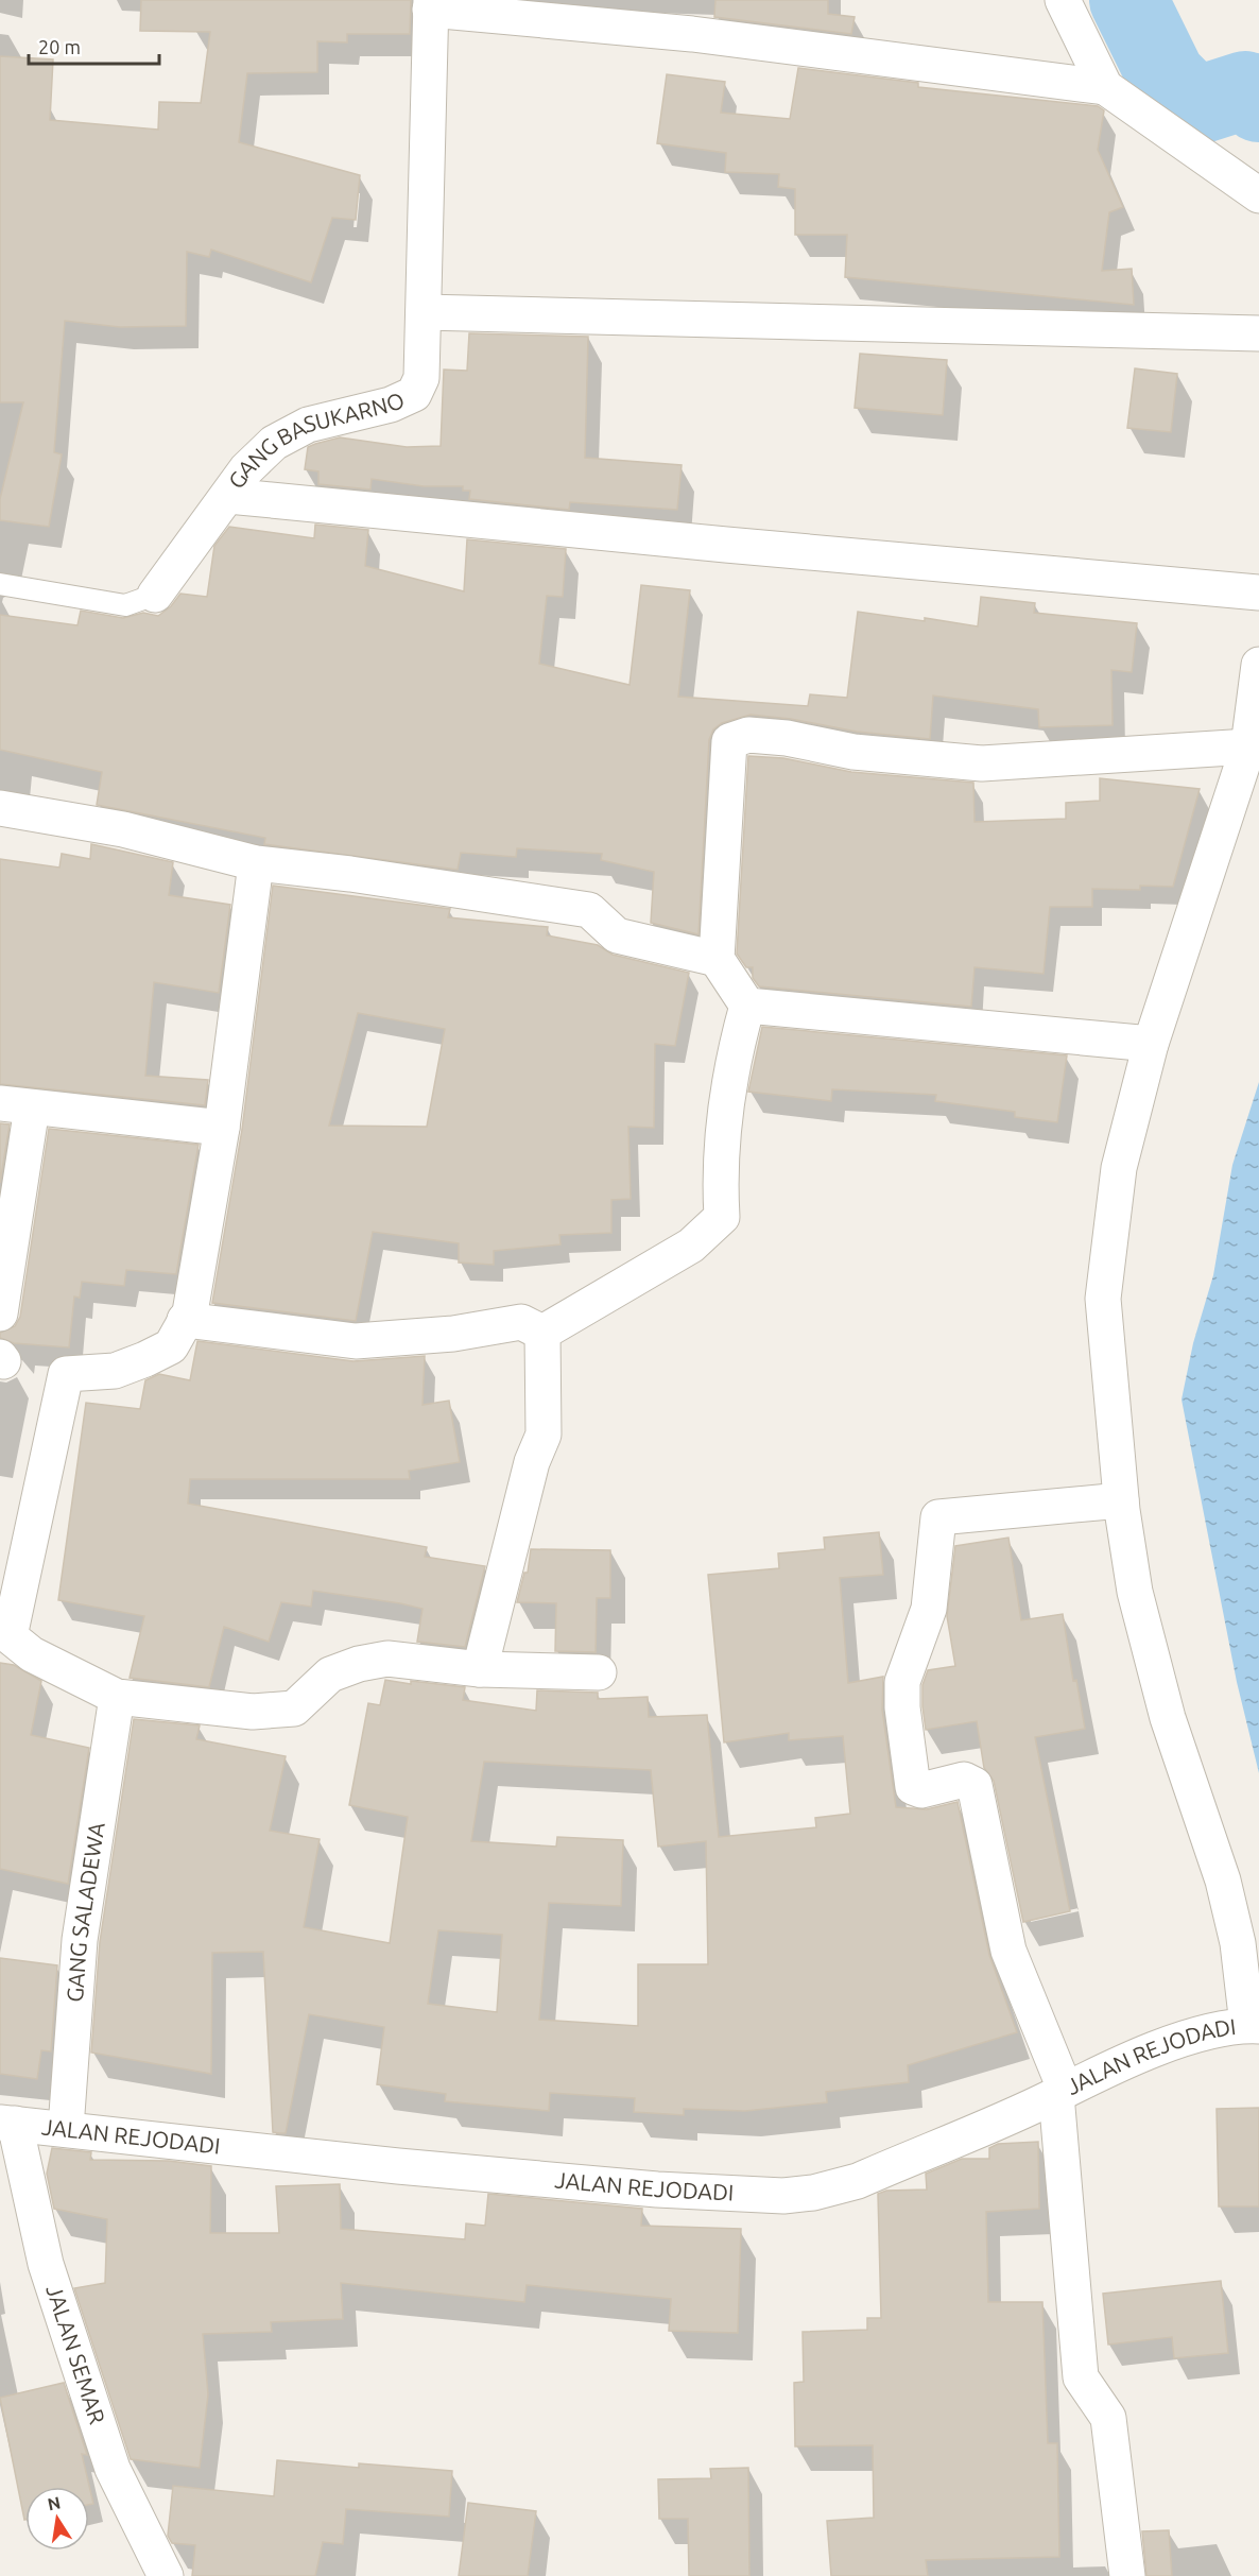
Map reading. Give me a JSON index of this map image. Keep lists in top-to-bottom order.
{
  "streets": {
    "street": [
      "GANG BASUKARNO",
      "GANG SALADEWA",
      "JALAN REJODADI",
      "JALAN SEMAR"
    ]
  },
  "crossings": [
    ["GANG SALADEWA", "JALAN REJODADI"],
    ["JALAN REJODADI", "JALAN SEMAR"]
  ],
  "scale_bar": "20 m",
  "north": "top"
}
